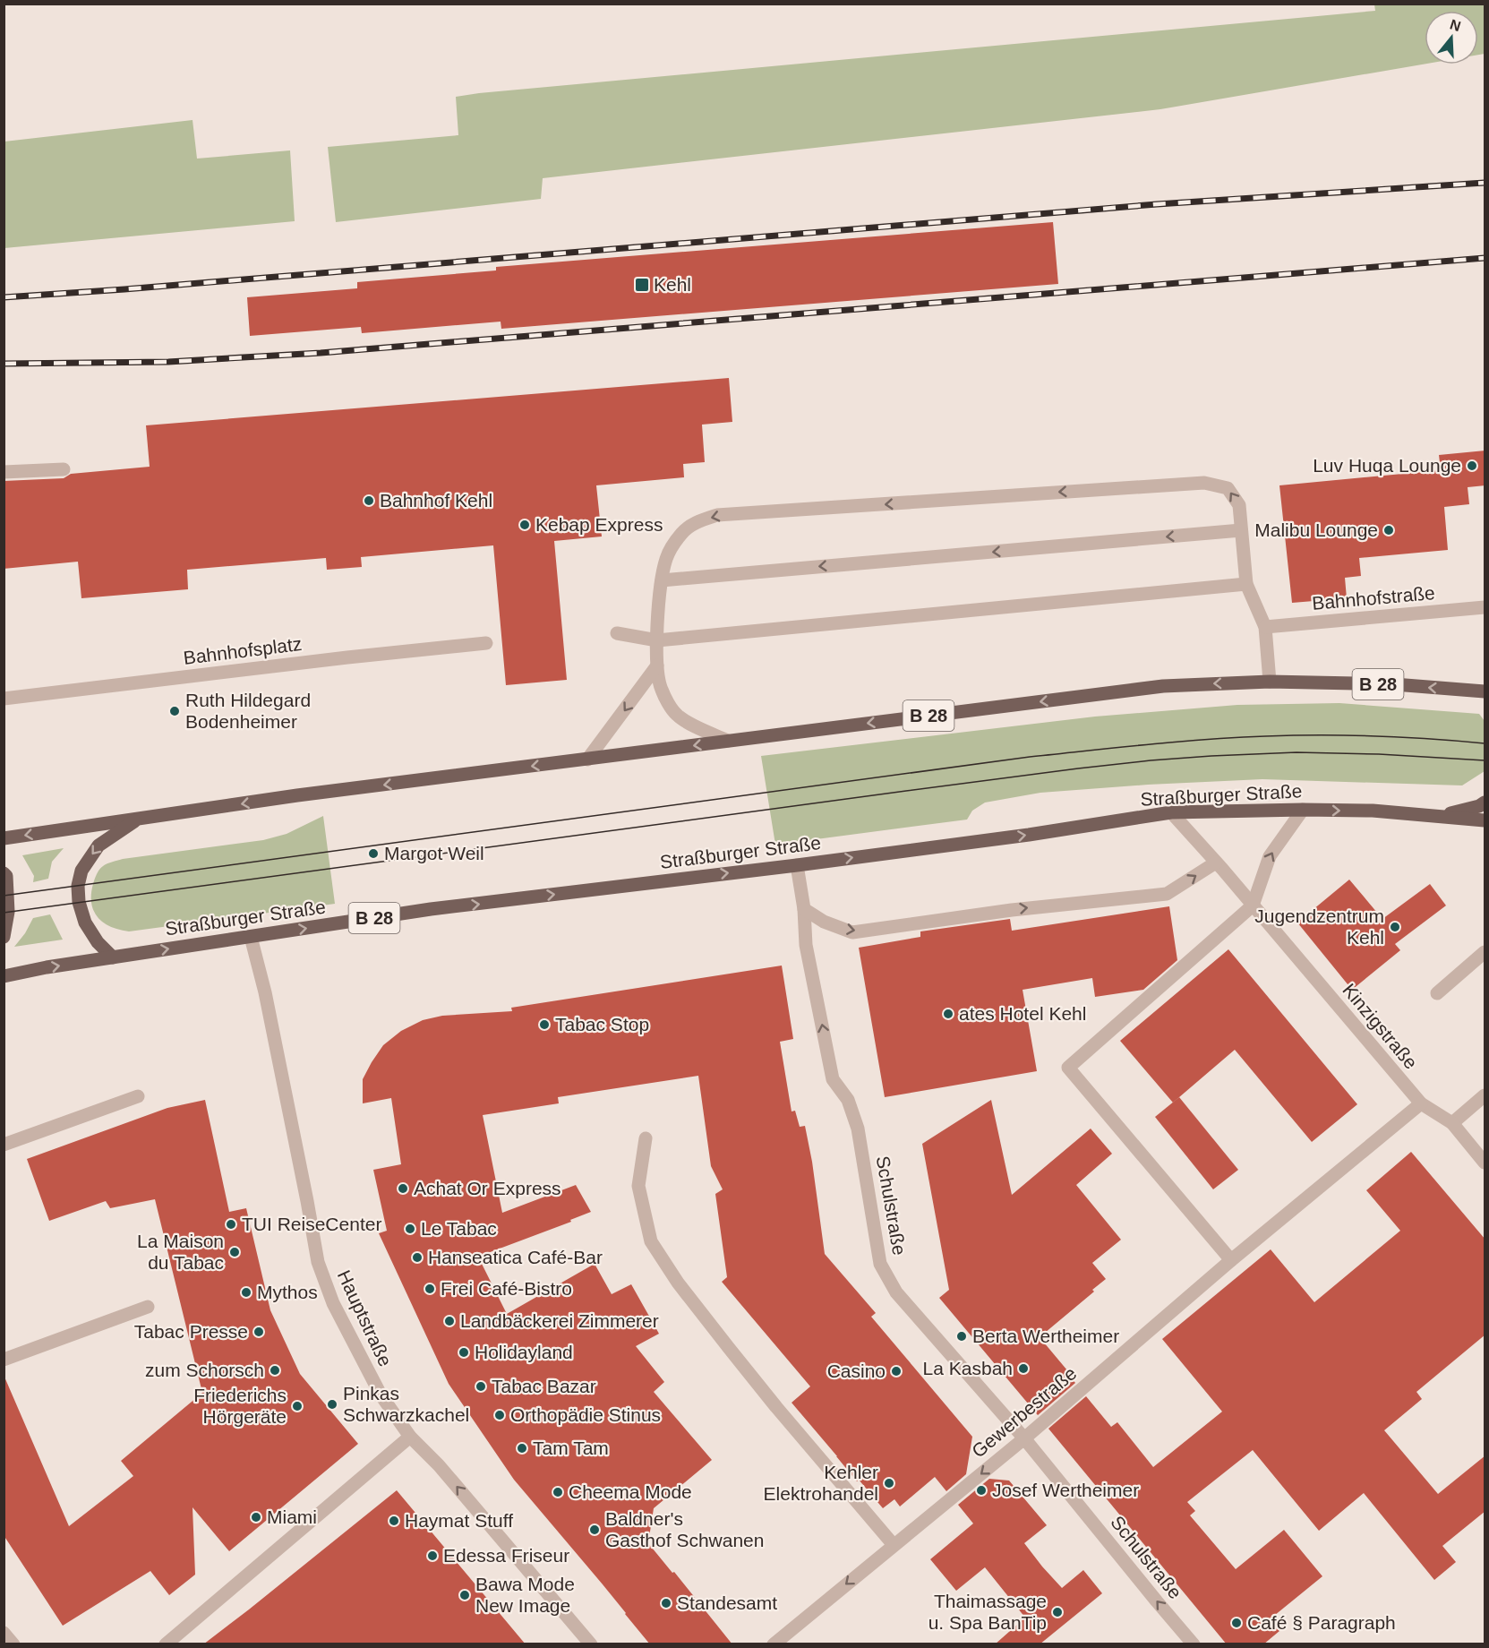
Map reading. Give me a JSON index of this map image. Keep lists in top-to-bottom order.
{
  "streets": {
    "main road": ["B 28", "Straßburger Straße"],
    "street": [
      "Bahnhofstraße",
      "Bahnhofsplatz",
      "Kinzigstraße",
      "Schulstraße",
      "Hauptstraße",
      "Gewerbestraße"
    ]
  },
  "crossings": [
    ["Straßburger Straße", "Kinzigstraße"],
    ["Straßburger Straße", "Schulstraße"],
    ["Straßburger Straße", "Hauptstraße"],
    ["Kinzigstraße", "Gewerbestraße"],
    ["Schulstraße", "Gewerbestraße"]
  ],
  "one_way": ["Straßburger Straße", "Schulstraße", "Gewerbestraße"],
  "places": {
    "transit": ["Kehl"],
    "other": [
      "Luv Huqa Lounge",
      "Bahnhof Kehl",
      "Kebap Express",
      "Malibu Lounge",
      "Ruth Hildegard Bodenheimer",
      "Margot Weil",
      "Jugendzentrum Kehl",
      "ates Hotel Kehl",
      "Tabac Stop",
      "Achat Or Express",
      "TUI ReiseCenter",
      "Le Tabac",
      "La Maison du Tabac",
      "Hanseatica Café-Bar",
      "Frei Café-Bistro",
      "Mythos",
      "Landbäckerei Zimmerer",
      "Tabac Presse",
      "Berta Wertheimer",
      "Holidayland",
      "La Kasbah",
      "zum Schorsch",
      "Casino",
      "Tabac Bazar",
      "Pinkas Schwarzkachel",
      "Friederichs Hörgeräte",
      "Orthopädie Stinus",
      "Tam Tam",
      "Kehler Elektrohandel",
      "Josef Wertheimer",
      "Cheema Mode",
      "Miami",
      "Haymat Stuff",
      "Baldner's Gasthof Schwanen",
      "Edessa Friseur",
      "Bawa Mode New Image",
      "Standesamt",
      "Thaimassage u. Spa BanTip",
      "Café § Paragraph"
    ]
  },
  "north": "top"
}
